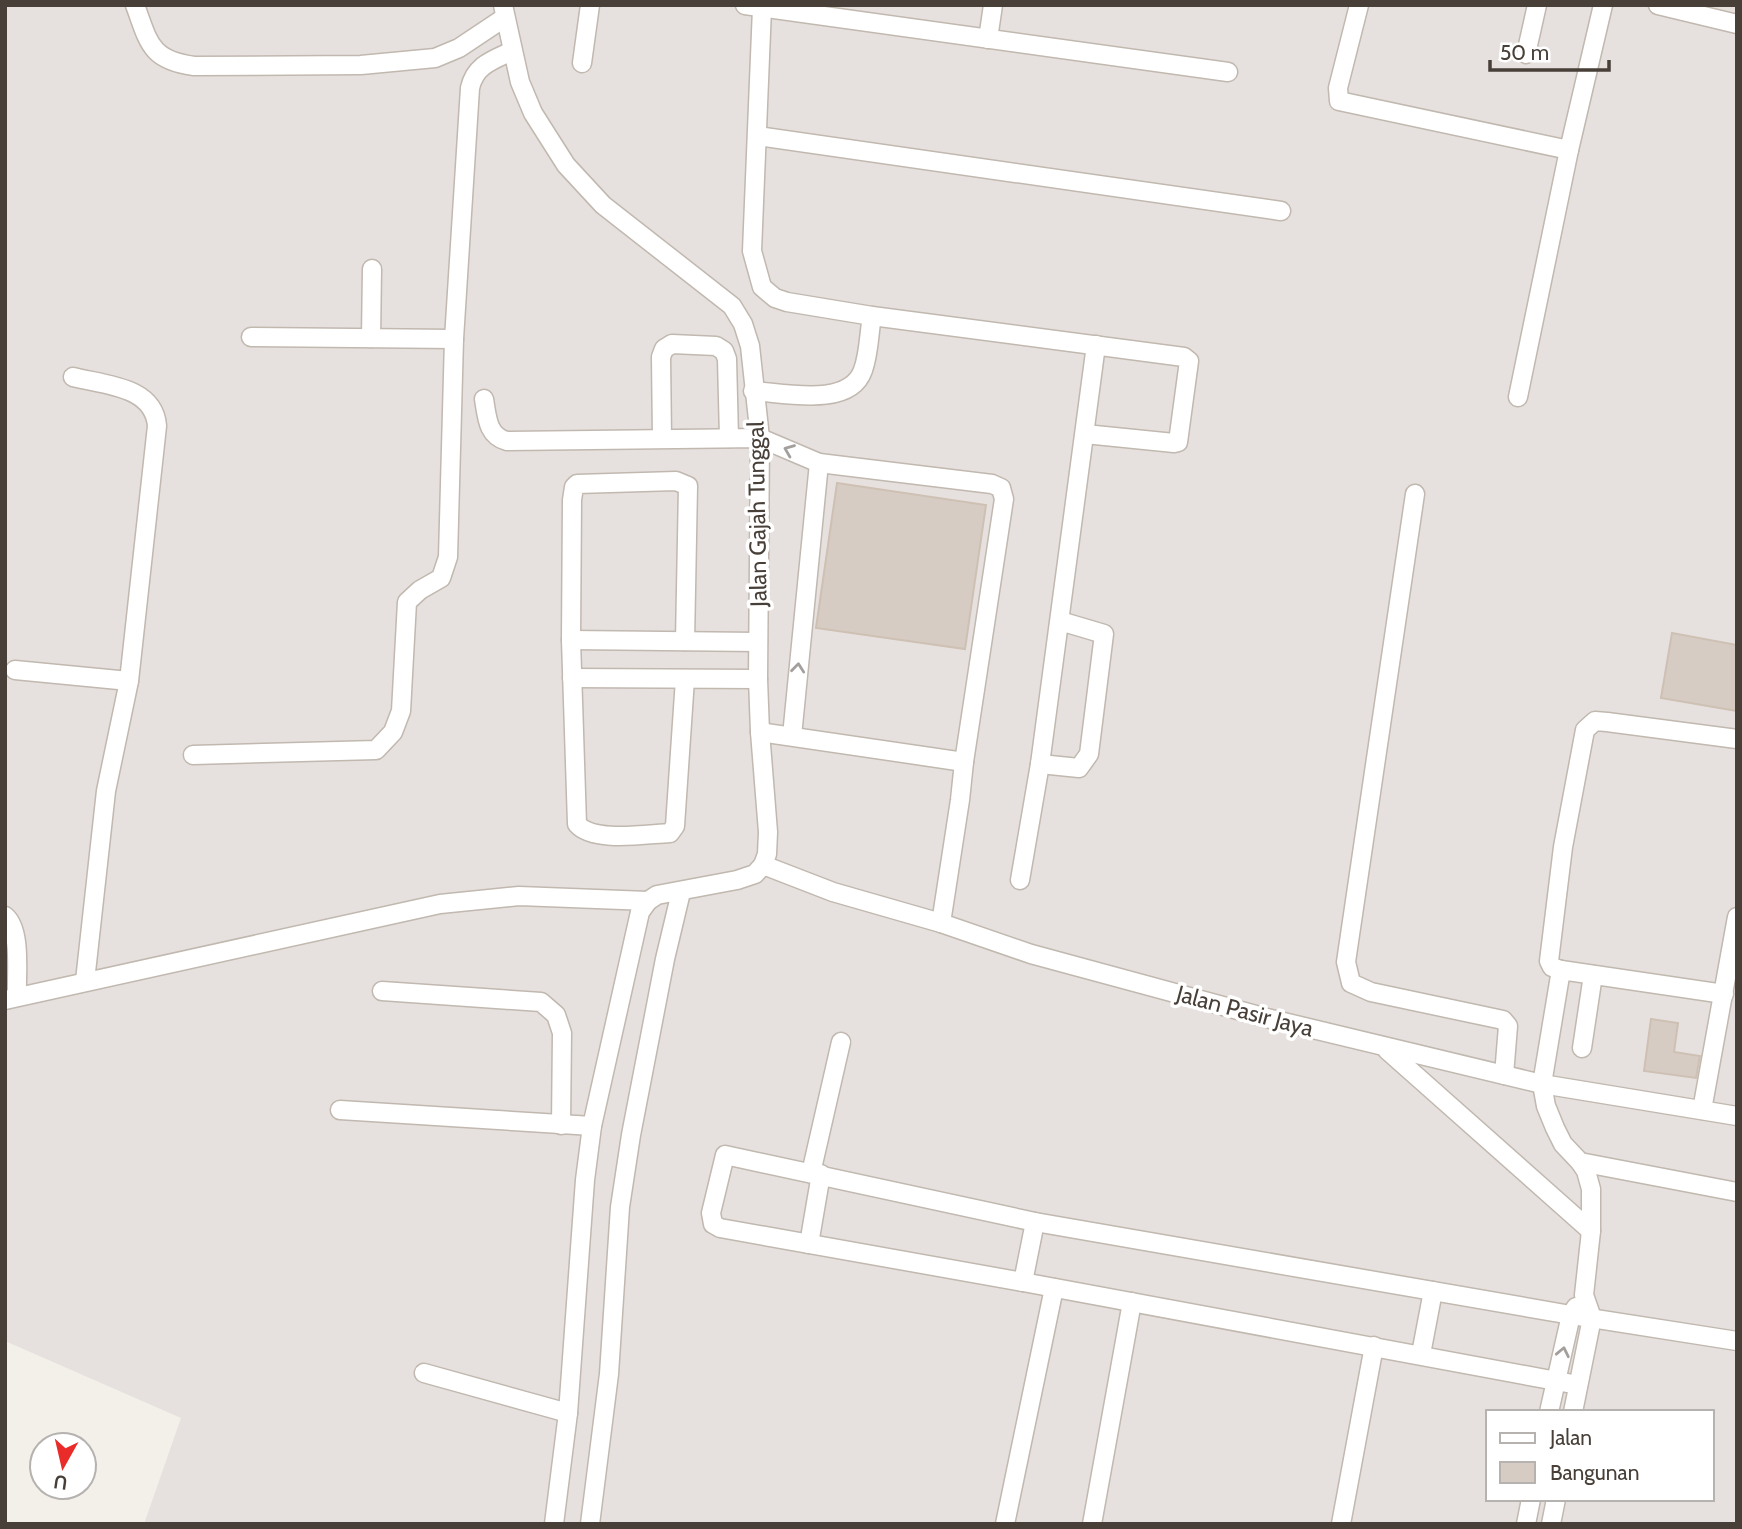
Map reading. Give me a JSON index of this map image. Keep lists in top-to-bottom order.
{
  "streets": {
    "street": ["Jalan Gajah Tunggal", "Jalan Pasir Jaya"]
  },
  "crossings": [
    ["Jalan Gajah Tunggal", "Jalan Pasir Jaya"]
  ],
  "legend": ["Jalan", "Bangunan"],
  "scale_bar": "50 m",
  "north": "bottom"
}
